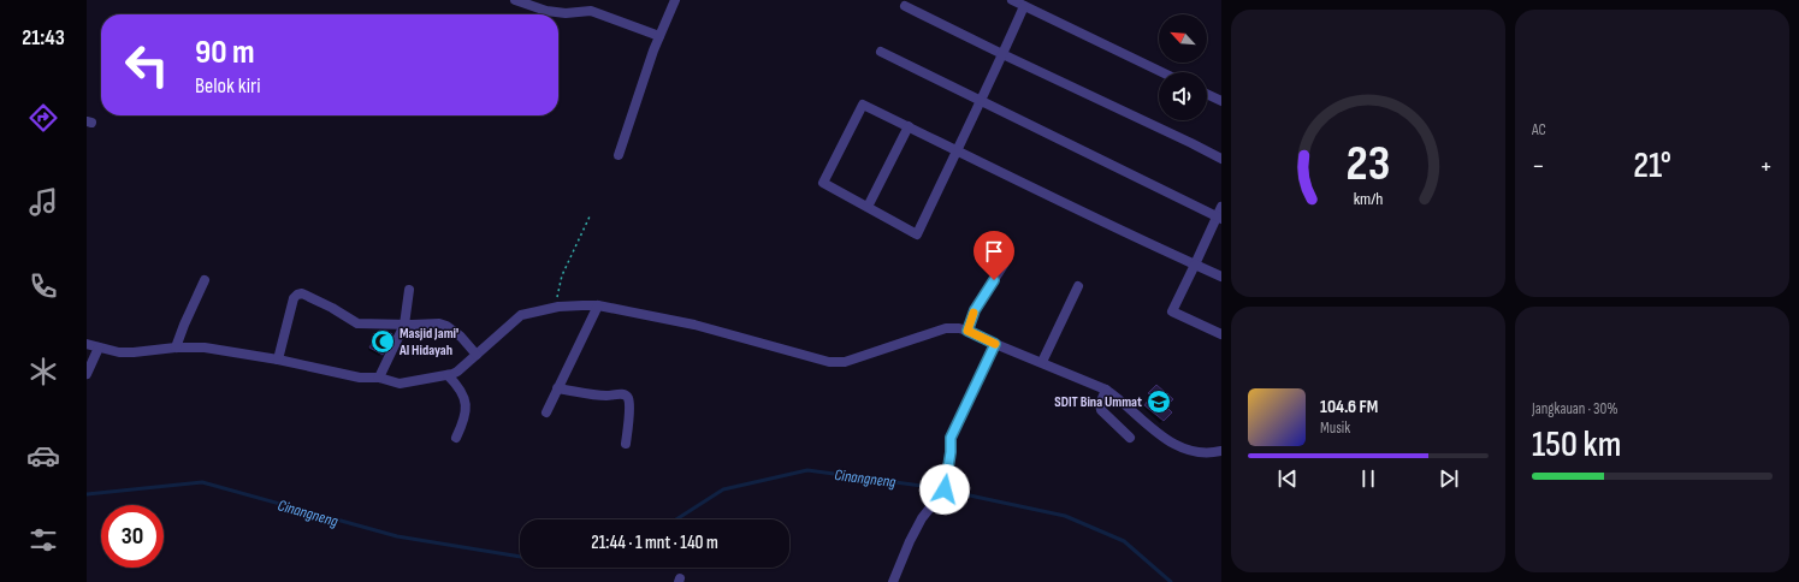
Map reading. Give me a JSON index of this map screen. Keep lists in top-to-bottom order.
{
  "water": ["Cinangneng"],
  "places": {
    "mosque": ["Masjid Jami' Al Hidayah"],
    "school or university": ["SDIT Bina Ummat"]
  },
  "north": "top left",
  "page": {
    "tabs": "21:43",
    "tile": [
      "AC",
      ["Jangkauan · 30%", "150 km"]
    ],
    "turn": ["90 m", "Belok kiri"],
    "heat": ["−", "21°", "+"],
    "song": ["104.6 FM", "Musik"],
    "limit": "30",
    "trip": "21:44 · 1 mnt · 140 m",
    "gauge": ["23", "km/h"]
  }
}
